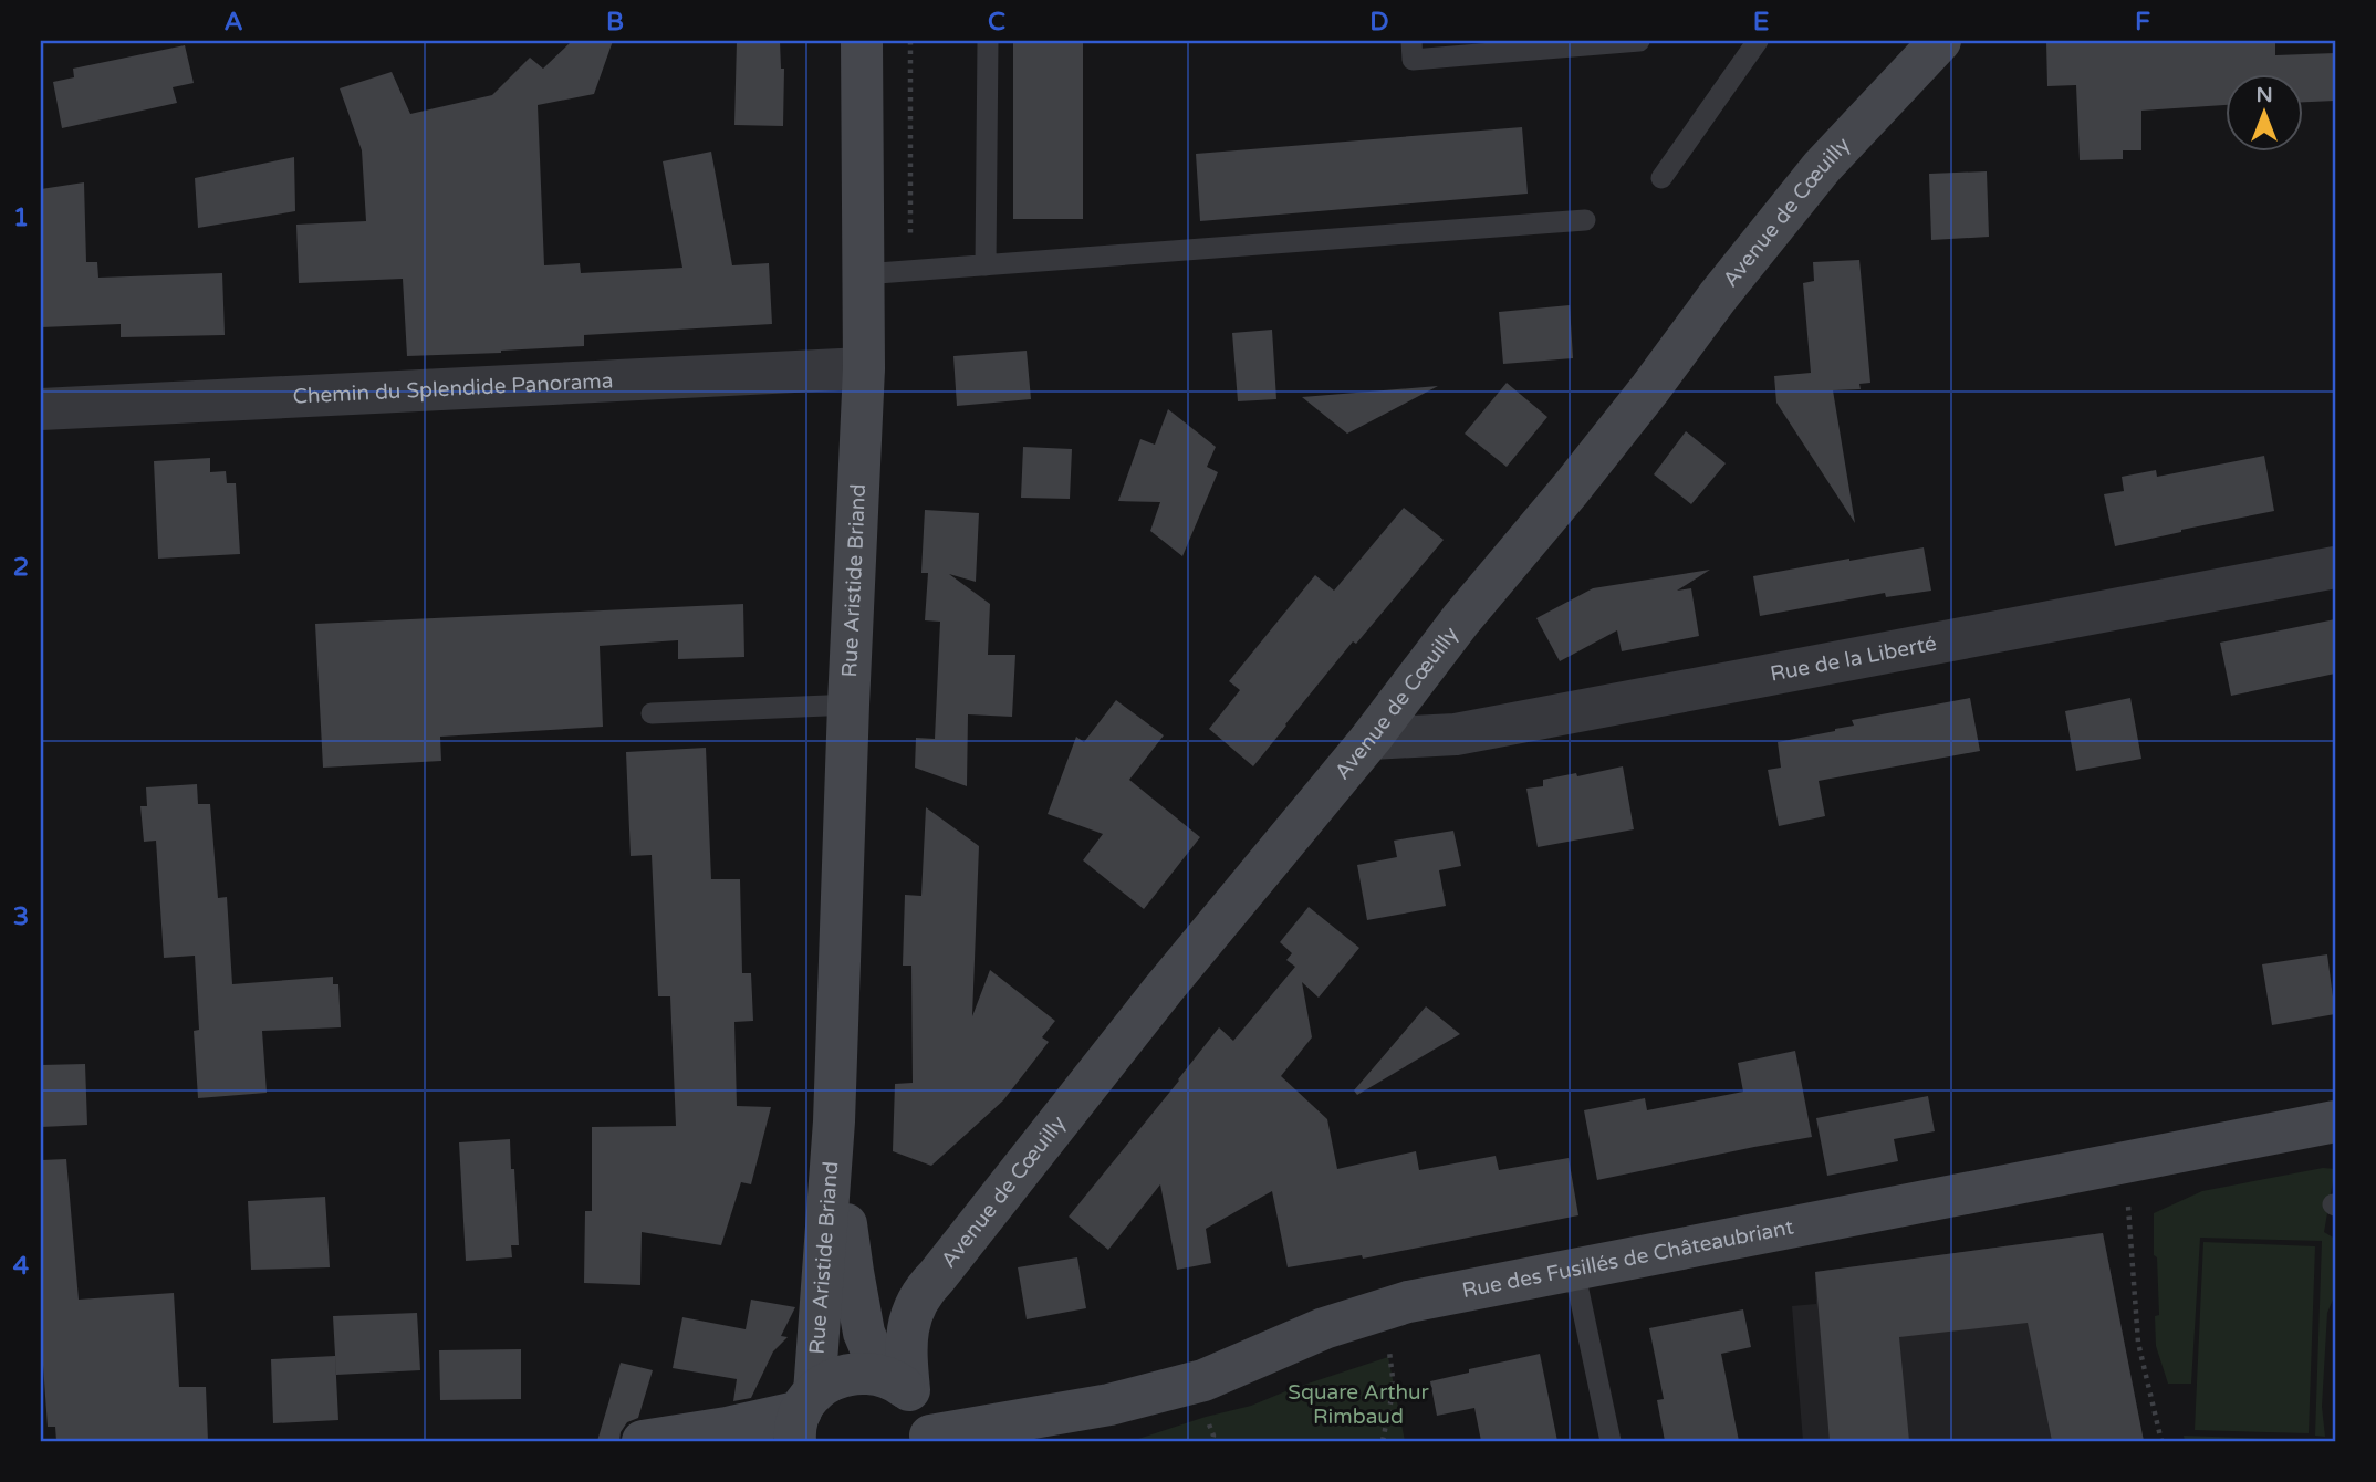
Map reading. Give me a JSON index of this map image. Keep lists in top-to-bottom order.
{
  "streets": {
    "street": [
      "Avenue de Cœuilly",
      "Chemin du Splendide Panorama",
      "Rue Aristide Briand",
      "Rue de la Liberté",
      "Rue des Fusillés de Châteaubriant"
    ]
  },
  "crossings": [
    ["Avenue de Cœuilly", "Rue Aristide Briand"],
    ["Avenue de Cœuilly", "Rue de la Liberté"],
    ["Chemin du Splendide Panorama", "Rue Aristide Briand"],
    ["Rue Aristide Briand", "Rue des Fusillés de Châteaubriant"]
  ],
  "parks": ["Square Arthur Rimbaud"],
  "north": "top",
  "grid": {
    "columns": [
      "A",
      "B",
      "C",
      "D",
      "E",
      "F"
    ],
    "rows": [
      "1",
      "2",
      "3",
      "4"
    ]
  }
}
